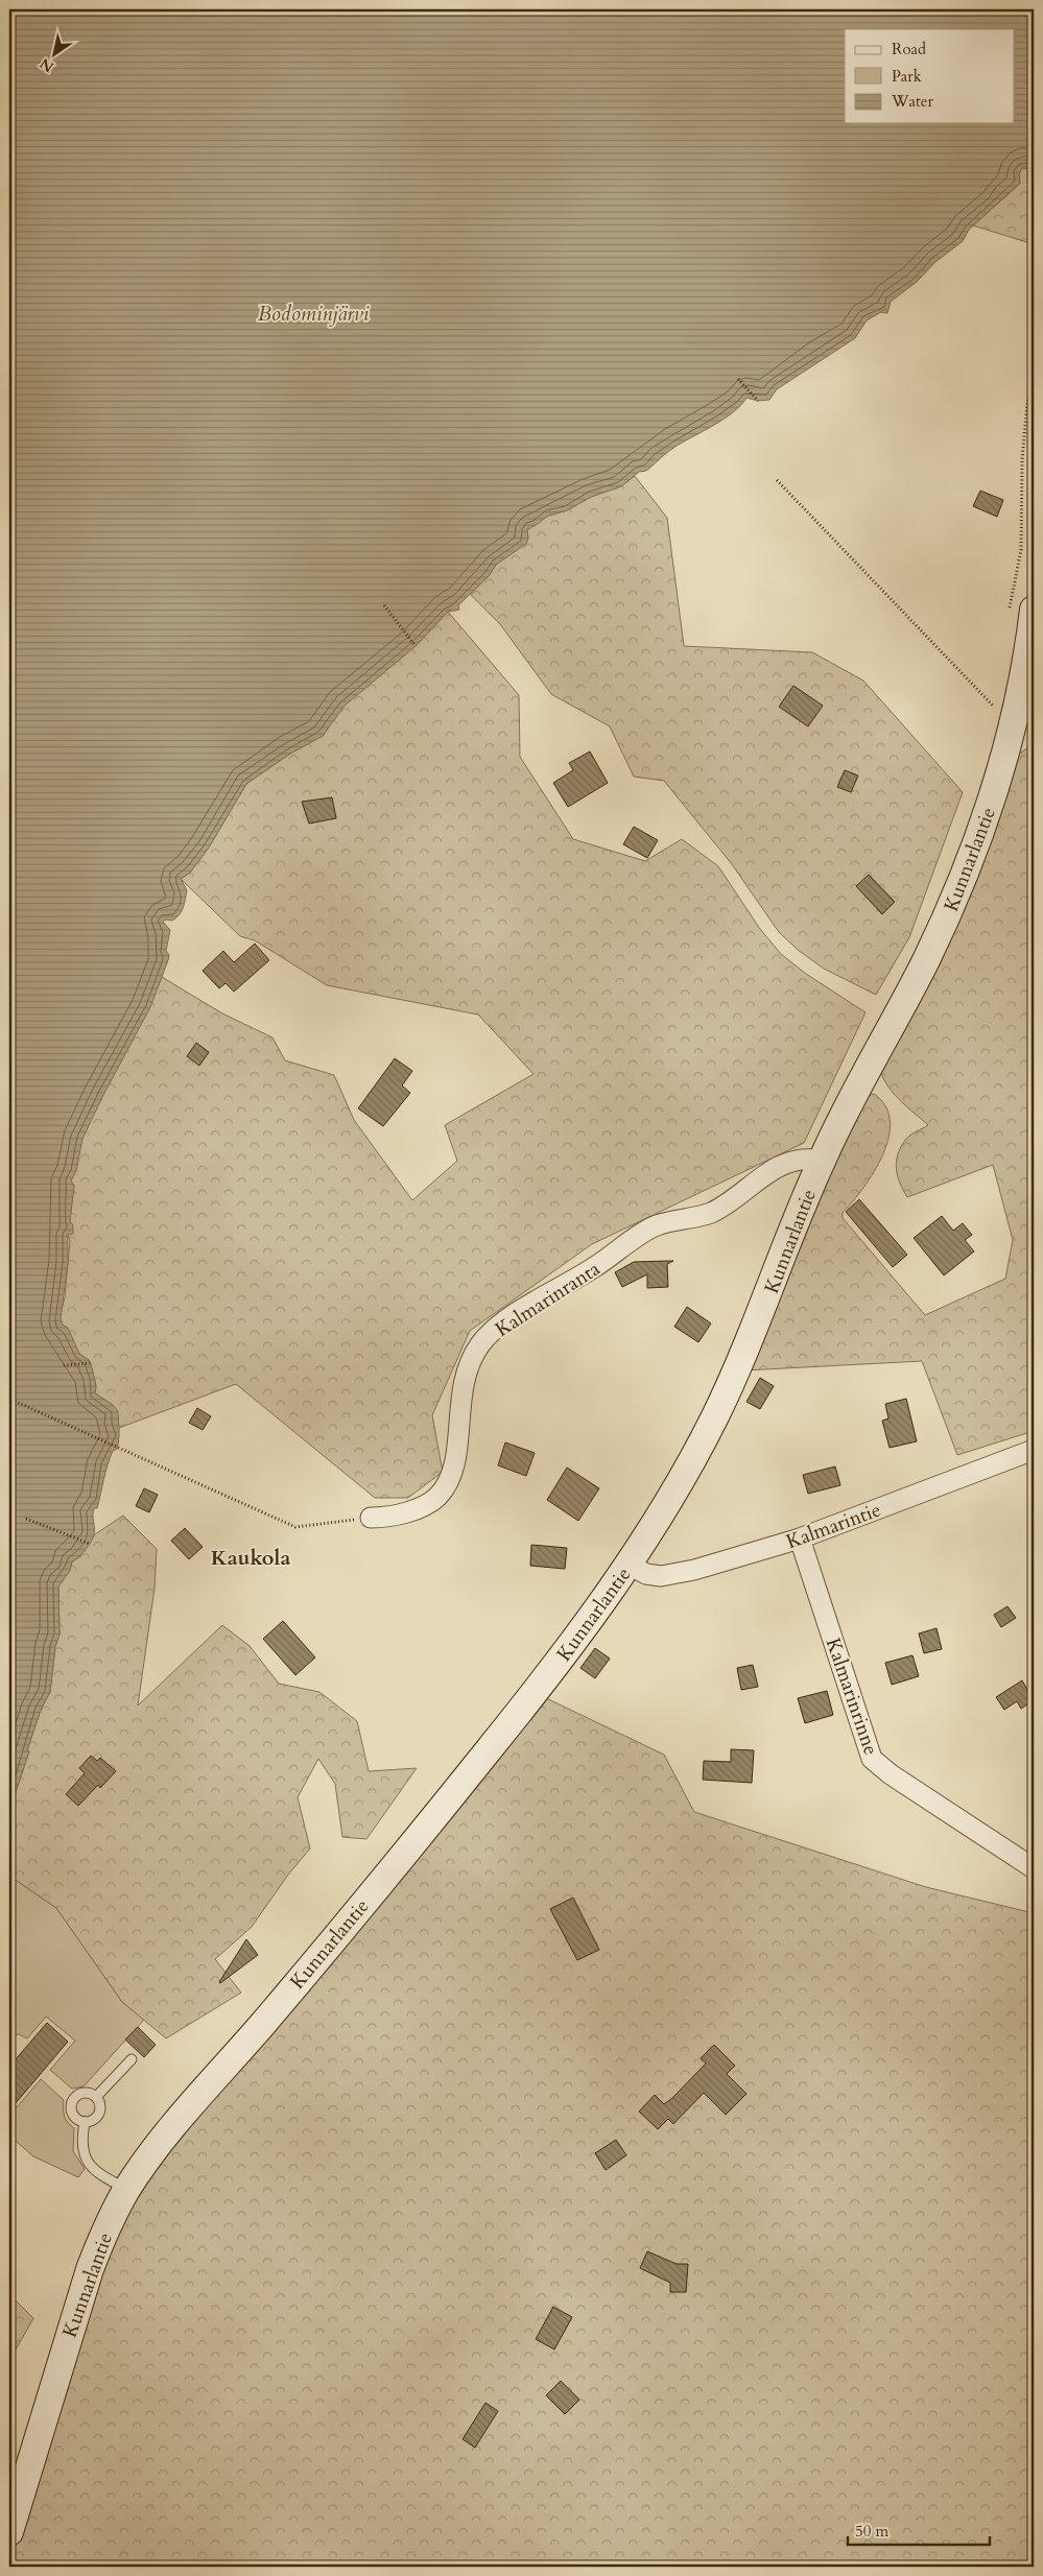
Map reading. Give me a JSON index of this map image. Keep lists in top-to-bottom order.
{
  "streets": {
    "main road": ["Kunnarlantie"],
    "street": ["Kalmarinranta", "Kalmarintie", "Kalmarinrinne"]
  },
  "crossings": [
    ["Kunnarlantie", "Kalmarinranta"],
    ["Kunnarlantie", "Kalmarintie"],
    ["Kalmarintie", "Kalmarinrinne"]
  ],
  "districts": ["Kaukola"],
  "water": ["Bodominjärvi"],
  "legend": ["Road", "Park", "Water"],
  "scale_bar": "50 m",
  "north": "bottom left"
}
